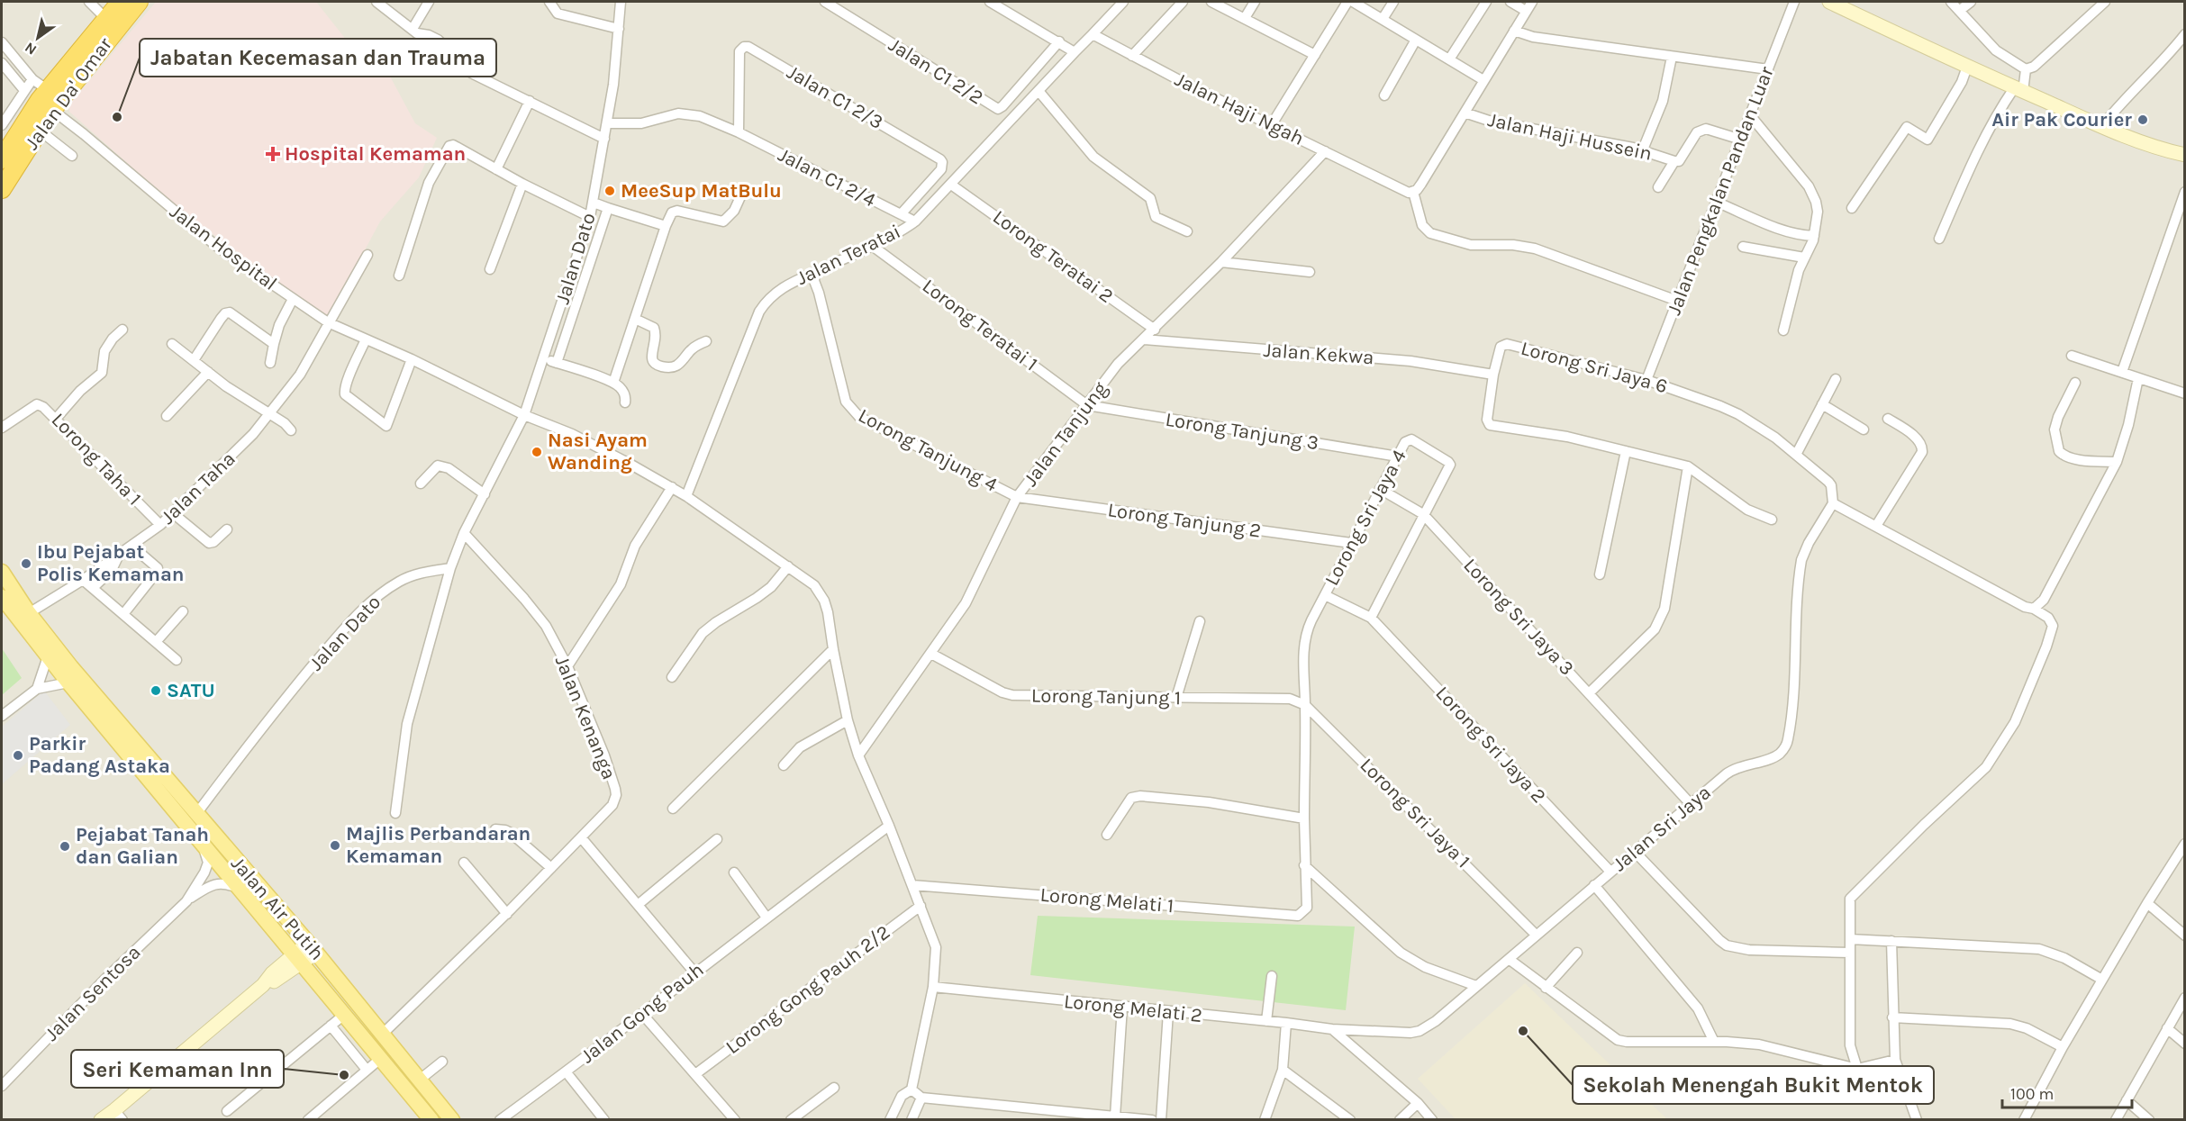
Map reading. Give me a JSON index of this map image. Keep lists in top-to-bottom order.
{
  "streets": {
    "highway": ["Jalan Da' Omar"],
    "main road": ["Jalan Air Putih"],
    "street": [
      "Jalan C1 2/2",
      "Jalan C1 2/3",
      "Jalan Haji Ngah",
      "Jalan Haji Hussein",
      "Jalan C1 2/4",
      "Jalan Pengkalan Pandan Luar",
      "Jalan Hospital",
      "Jalan Teratai",
      "Lorong Teratai 2",
      "Jalan Dato",
      "Lorong Teratai 1",
      "Jalan Kekwa",
      "Lorong Sri Jaya 6",
      "Lorong Tanjung 3",
      "Jalan Tanjung",
      "Lorong Tanjung 4",
      "Lorong Taha 1",
      "Jalan Taha",
      "Lorong Sri Jaya 4",
      "Lorong Tanjung 2",
      "Lorong Sri Jaya 3",
      "Lorong Tanjung 1",
      "Jalan Kenanga",
      "Lorong Sri Jaya 2",
      "Lorong Sri Jaya 1",
      "Jalan Sri Jaya",
      "Lorong Melati 1",
      "Lorong Gong Pauh 2/2",
      "Jalan Sentosa",
      "Lorong Melati 2",
      "Jalan Gong Pauh"
    ]
  },
  "crossings": [
    ["Jalan Da' Omar", "Jalan Hospital"],
    ["Jalan C1 2/3", "Jalan C1 2/4"],
    ["Jalan Haji Ngah", "Jalan Tanjung"],
    ["Jalan C1 2/4", "Jalan Teratai"],
    ["Jalan C1 2/4", "Jalan Dato"],
    ["Jalan Pengkalan Pandan Luar", "Lorong Sri Jaya 6"],
    ["Jalan Hospital", "Jalan Taha"],
    ["Jalan Teratai", "Lorong Teratai 2"],
    ["Jalan Teratai", "Lorong Teratai 1"],
    ["Jalan Teratai", "Lorong Tanjung 4"],
    ["Lorong Teratai 2", "Jalan Tanjung"],
    ["Jalan Dato", "Jalan Kenanga"],
    ["Jalan Dato", "Jalan Air Putih"],
    ["Lorong Teratai 1", "Lorong Tanjung 3"],
    ["Lorong Teratai 1", "Jalan Tanjung"],
    ["Jalan Kekwa", "Lorong Sri Jaya 6"],
    ["Jalan Kekwa", "Jalan Tanjung"],
    ["Lorong Sri Jaya 6", "Jalan Sri Jaya"],
    ["Lorong Tanjung 3", "Jalan Tanjung"],
    ["Lorong Tanjung 3", "Lorong Sri Jaya 4"],
    ["Jalan Tanjung", "Lorong Tanjung 4"],
    ["Jalan Tanjung", "Lorong Tanjung 2"],
    ["Jalan Tanjung", "Lorong Tanjung 1"],
    ["Lorong Tanjung 4", "Lorong Tanjung 2"],
    ["Lorong Taha 1", "Jalan Taha"],
    ["Jalan Taha", "Jalan Air Putih"],
    ["Lorong Sri Jaya 4", "Lorong Tanjung 2"],
    ["Lorong Sri Jaya 4", "Lorong Sri Jaya 3"],
    ["Lorong Sri Jaya 4", "Lorong Sri Jaya 2"],
    ["Lorong Sri Jaya 3", "Jalan Sri Jaya"],
    ["Lorong Tanjung 1", "Lorong Sri Jaya 1"],
    ["Jalan Kenanga", "Jalan Air Putih"],
    ["Lorong Sri Jaya 2", "Jalan Sri Jaya"],
    ["Lorong Sri Jaya 1", "Jalan Sri Jaya"],
    ["Jalan Sri Jaya", "Lorong Melati 2"]
  ],
  "places": {
    "other": [
      "Jabatan Kecemasan dan Trauma",
      "Air Pak Courier",
      "MeeSup MatBulu",
      "Nasi Ayam Wanding",
      "Ibu Pejabat Polis Kemaman",
      "SATU",
      "Parkir Padang Astaka",
      "Majlis Perbandaran Kemaman",
      "Pejabat Tanah dan Galian",
      "Sekolah Menengah Bukit Mentok",
      "Seri Kemaman Inn"
    ],
    "health": ["Hospital Kemaman"]
  },
  "scale_bar": "100 m",
  "north": "bottom left"
}
